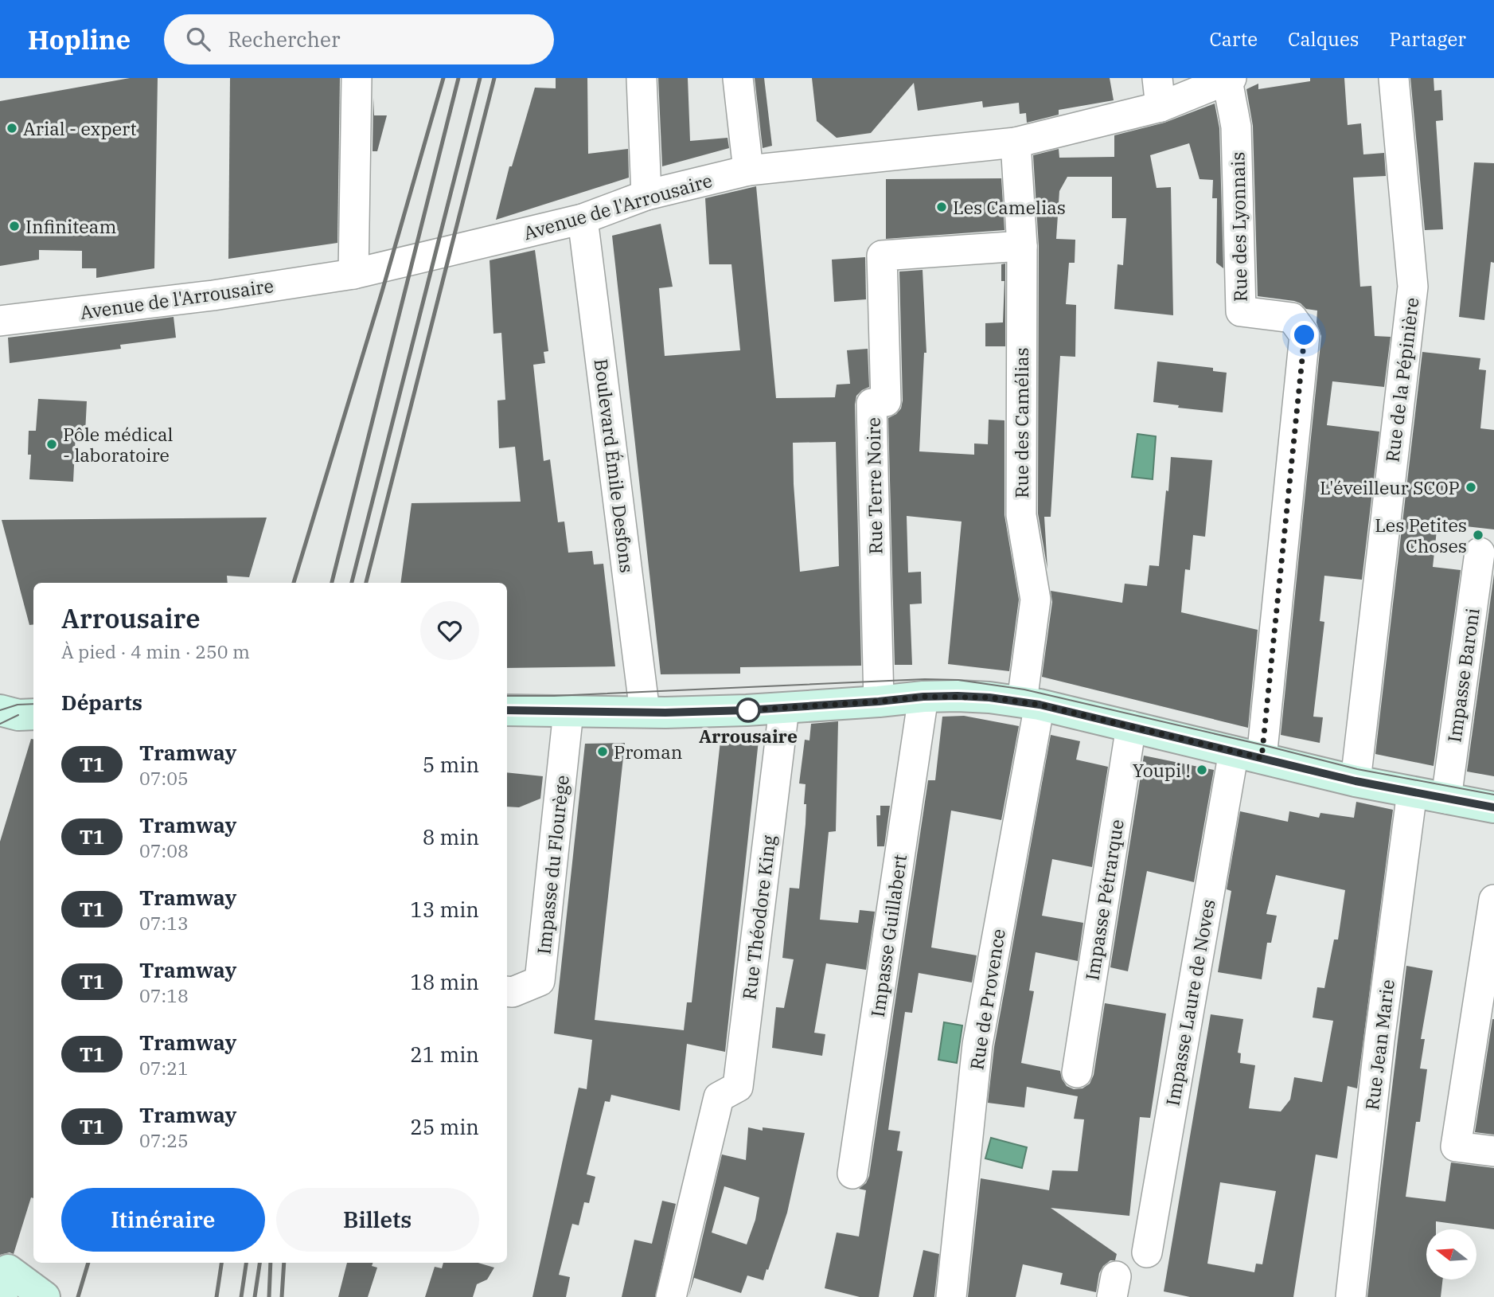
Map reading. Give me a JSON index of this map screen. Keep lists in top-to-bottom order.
{
  "streets": {
    "street": [
      "Avenue de l'Arrousaire",
      "Rue des Lyonnais",
      "Rue de la Pépinière",
      "Rue des Camélias",
      "Boulevard Émile Desfons",
      "Rue Terre Noire",
      "Impasse Baroni",
      "Impasse du Flourège",
      "Impasse Pétrarque",
      "Rue Théodore King",
      "Impasse Guillabert",
      "Rue de Provence",
      "Impasse Laure de Noves",
      "Rue Jean Marie"
    ]
  },
  "crossings": [
    ["Avenue de l'Arrousaire", "Rue des Lyonnais"],
    ["Avenue de l'Arrousaire", "Rue des Camélias"],
    ["Avenue de l'Arrousaire", "Boulevard Émile Desfons"],
    ["Rue des Lyonnais", "Impasse Laure de Noves"],
    ["Rue des Camélias", "Rue Terre Noire"],
    ["Rue des Camélias", "Rue de Provence"]
  ],
  "places": [
    "Arial - expert",
    "Les Camelias",
    "Infiniteam",
    "Pôle médical - laboratoire",
    "L'éveilleur SCOP",
    "Les Petites Choses",
    "Arrousaire",
    "Proman",
    "Youpi !"
  ],
  "lines": ["tram line T1"],
  "north": "left",
  "page": {
    "header": "Hopline",
    "search": "Rechercher",
    "nav": ["Carte", "Calques", "Partager"],
    "heading": [
      ["Arrousaire", "À pied · 4 min · 250 m"],
      "Départs"
    ],
    "list": [
      {
        "mark": "T1",
        "name": "Tramway",
        "note": "07:05",
        "value": "5 min"
      },
      {
        "mark": "T1",
        "name": "Tramway",
        "note": "07:08",
        "value": "8 min"
      },
      {
        "mark": "T1",
        "name": "Tramway",
        "note": "07:13",
        "value": "13 min"
      },
      {
        "mark": "T1",
        "name": "Tramway",
        "note": "07:18",
        "value": "18 min"
      },
      {
        "mark": "T1",
        "name": "Tramway",
        "note": "07:21",
        "value": "21 min"
      },
      {
        "mark": "T1",
        "name": "Tramway",
        "note": "07:25",
        "value": "25 min"
      }
    ],
    "buttons": ["Itinéraire", "Billets"]
  }
}
